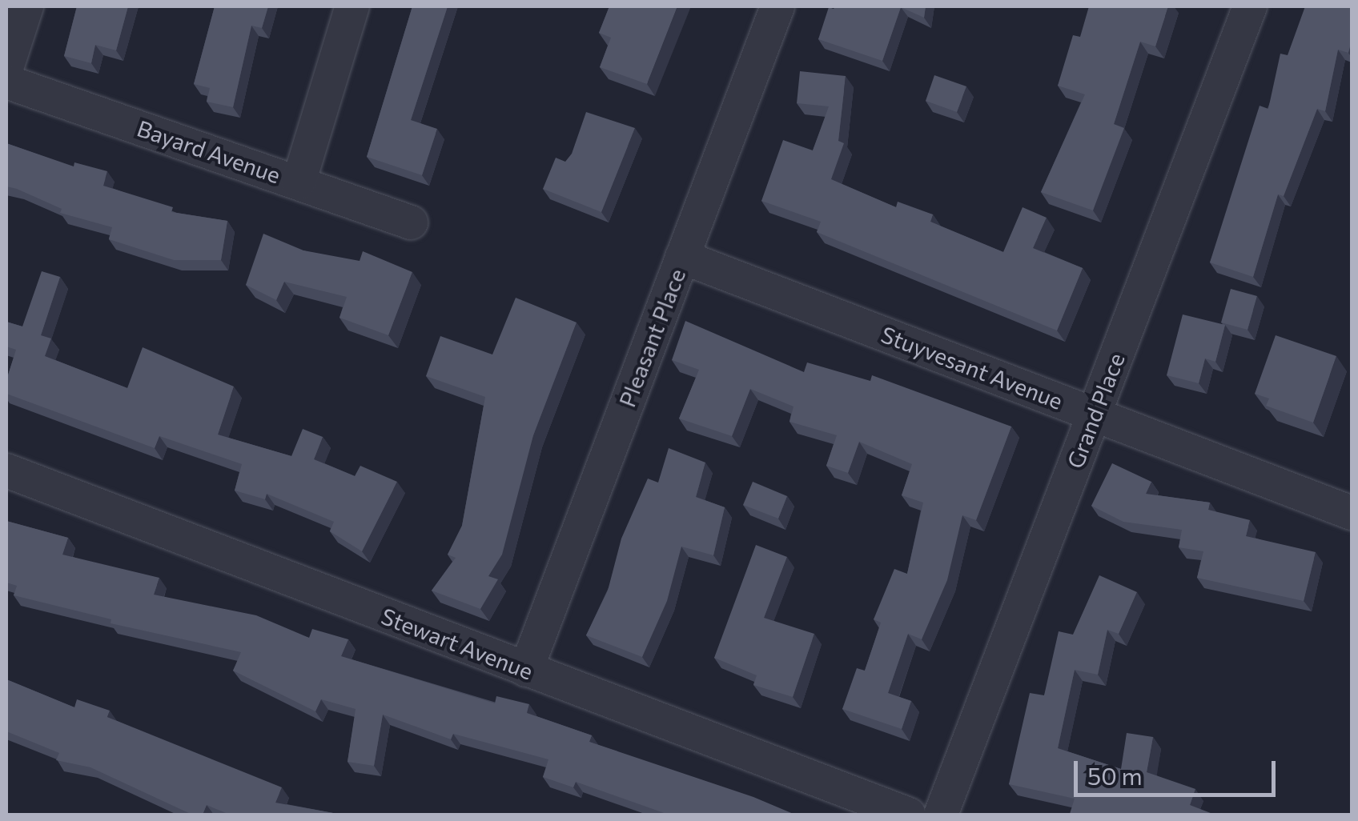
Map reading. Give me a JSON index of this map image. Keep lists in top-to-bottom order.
{
  "streets": {
    "street": [
      "Bayard Avenue",
      "Pleasant Place",
      "Stuyvesant Avenue",
      "Grand Place",
      "Stewart Avenue"
    ]
  },
  "crossings": [
    ["Pleasant Place", "Stuyvesant Avenue"],
    ["Pleasant Place", "Stewart Avenue"],
    ["Stuyvesant Avenue", "Grand Place"]
  ],
  "scale_bar": "50 m"
}
